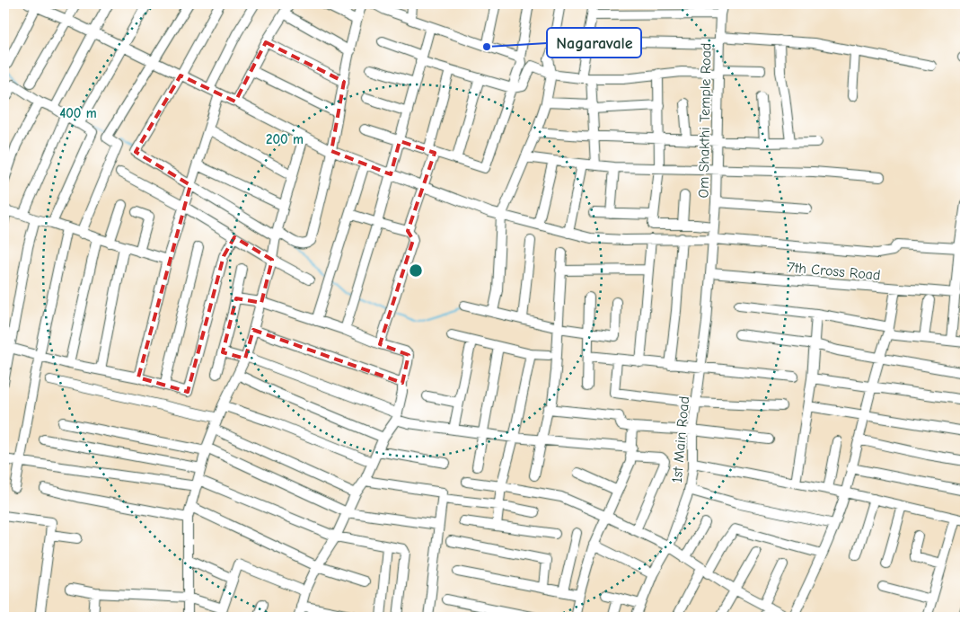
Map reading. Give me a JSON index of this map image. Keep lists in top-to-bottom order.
{
  "streets": {
    "street": ["Om Shakthi Temple Road", "7th Cross Road", "1st Main Road"]
  },
  "crossings": [
    ["Om Shakthi Temple Road", "1st Main Road"],
    ["7th Cross Road", "1st Main Road"]
  ],
  "places": ["Nagaravale"],
  "rings": ["400 m", "200 m"]
}
